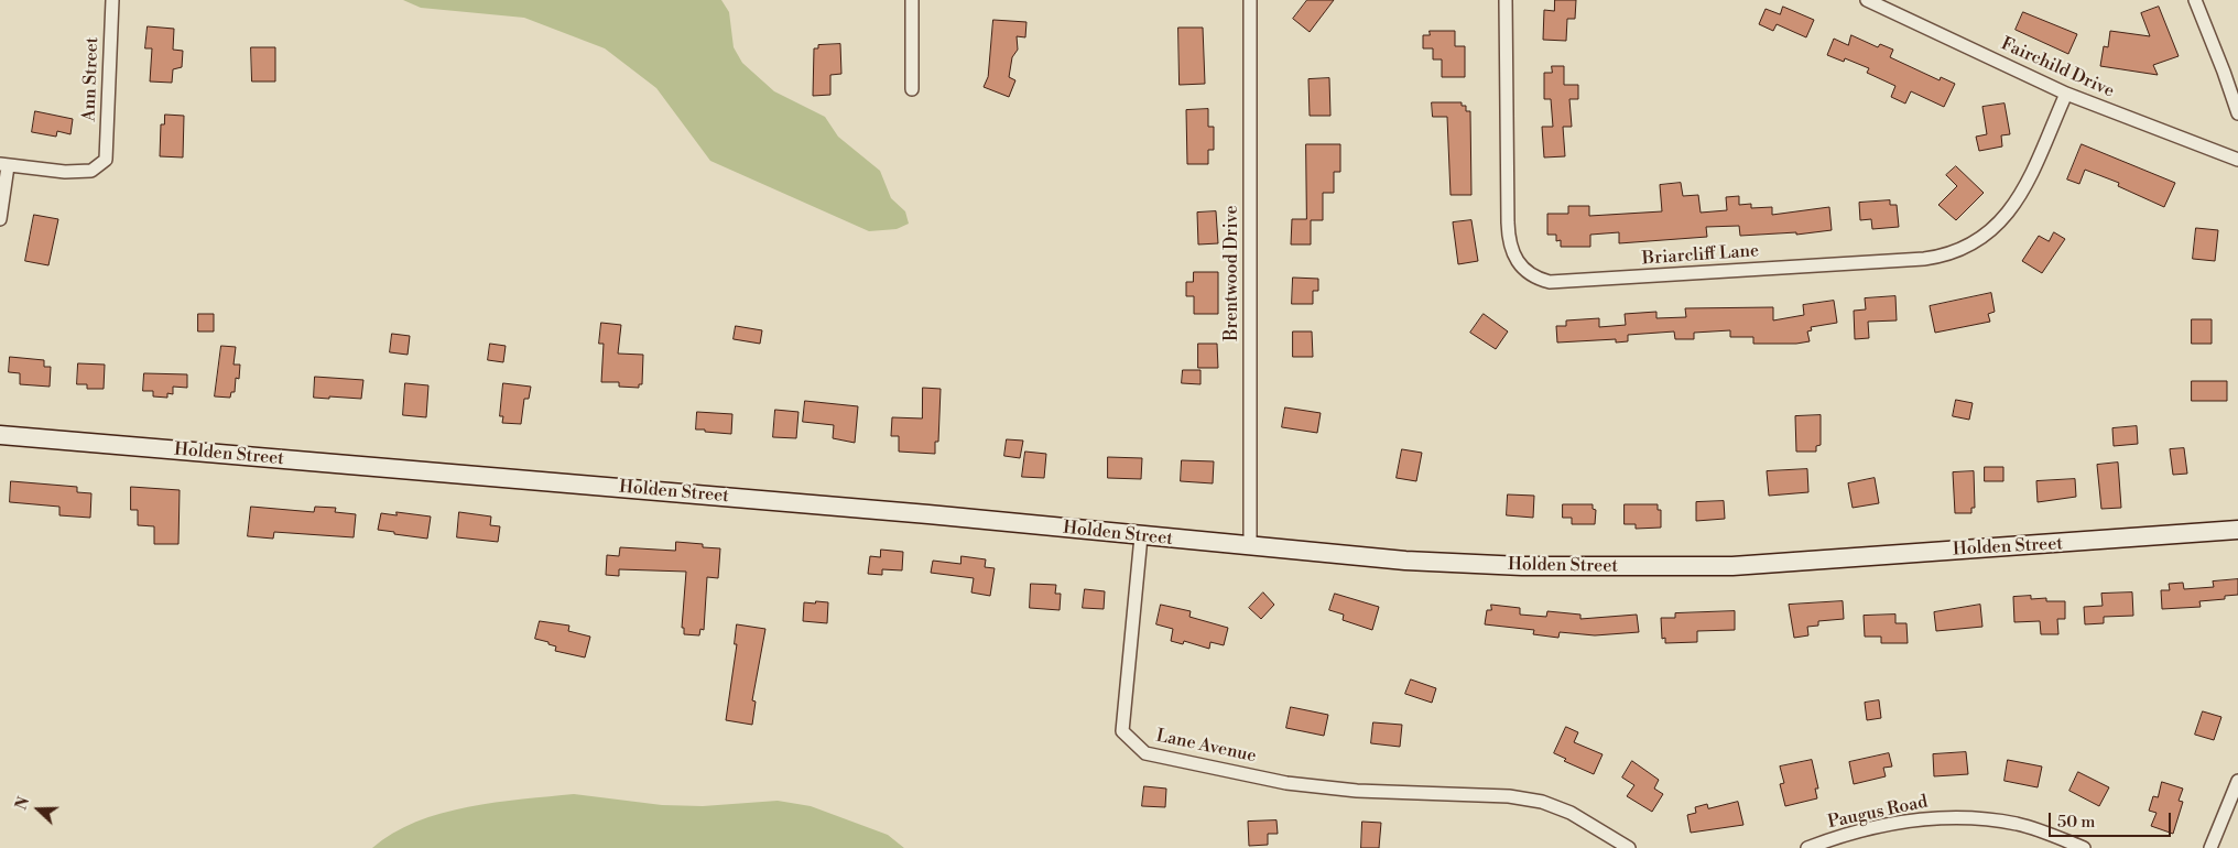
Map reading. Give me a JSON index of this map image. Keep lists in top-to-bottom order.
{
  "streets": {
    "main road": ["Holden Street"],
    "street": [
      "Fairchild Drive",
      "Ann Street",
      "Briarcliff Lane",
      "Brentwood Drive",
      "Lane Avenue",
      "Paugus Road"
    ]
  },
  "crossings": [
    ["Fairchild Drive", "Briarcliff Lane"],
    ["Brentwood Drive", "Holden Street"],
    ["Holden Street", "Lane Avenue"]
  ],
  "scale_bar": "50 m",
  "north": "left"
}
